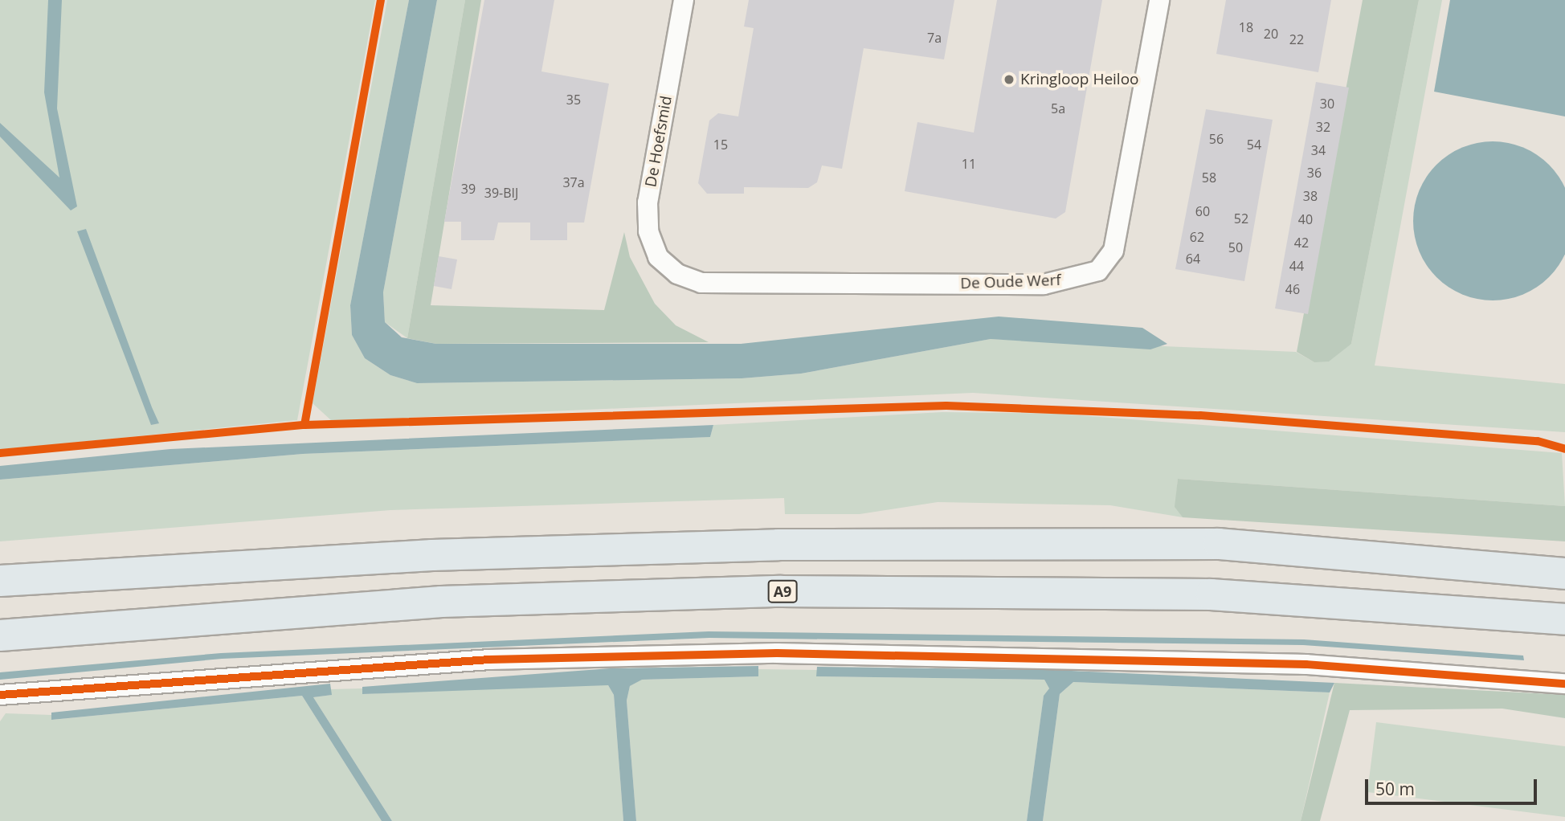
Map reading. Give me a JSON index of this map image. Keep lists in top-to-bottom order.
{
  "streets": {
    "highway": ["A9"],
    "street": ["De Hoefsmid", "De Oude Werf"]
  },
  "crossings": [
    ["De Hoefsmid", "De Oude Werf"]
  ],
  "places": ["Kringloop Heiloo"],
  "house_numbers": [
    "18",
    "20",
    "7a",
    "22",
    "35",
    "30",
    "5a",
    "32",
    "56",
    "15",
    "54",
    "34",
    "11",
    "36",
    "58",
    "37a",
    "39",
    "39-BIJ",
    "38",
    "60",
    "52",
    "40",
    "62",
    "42",
    "50",
    "64",
    "44",
    "46"
  ],
  "scale_bar": "50 m"
}
